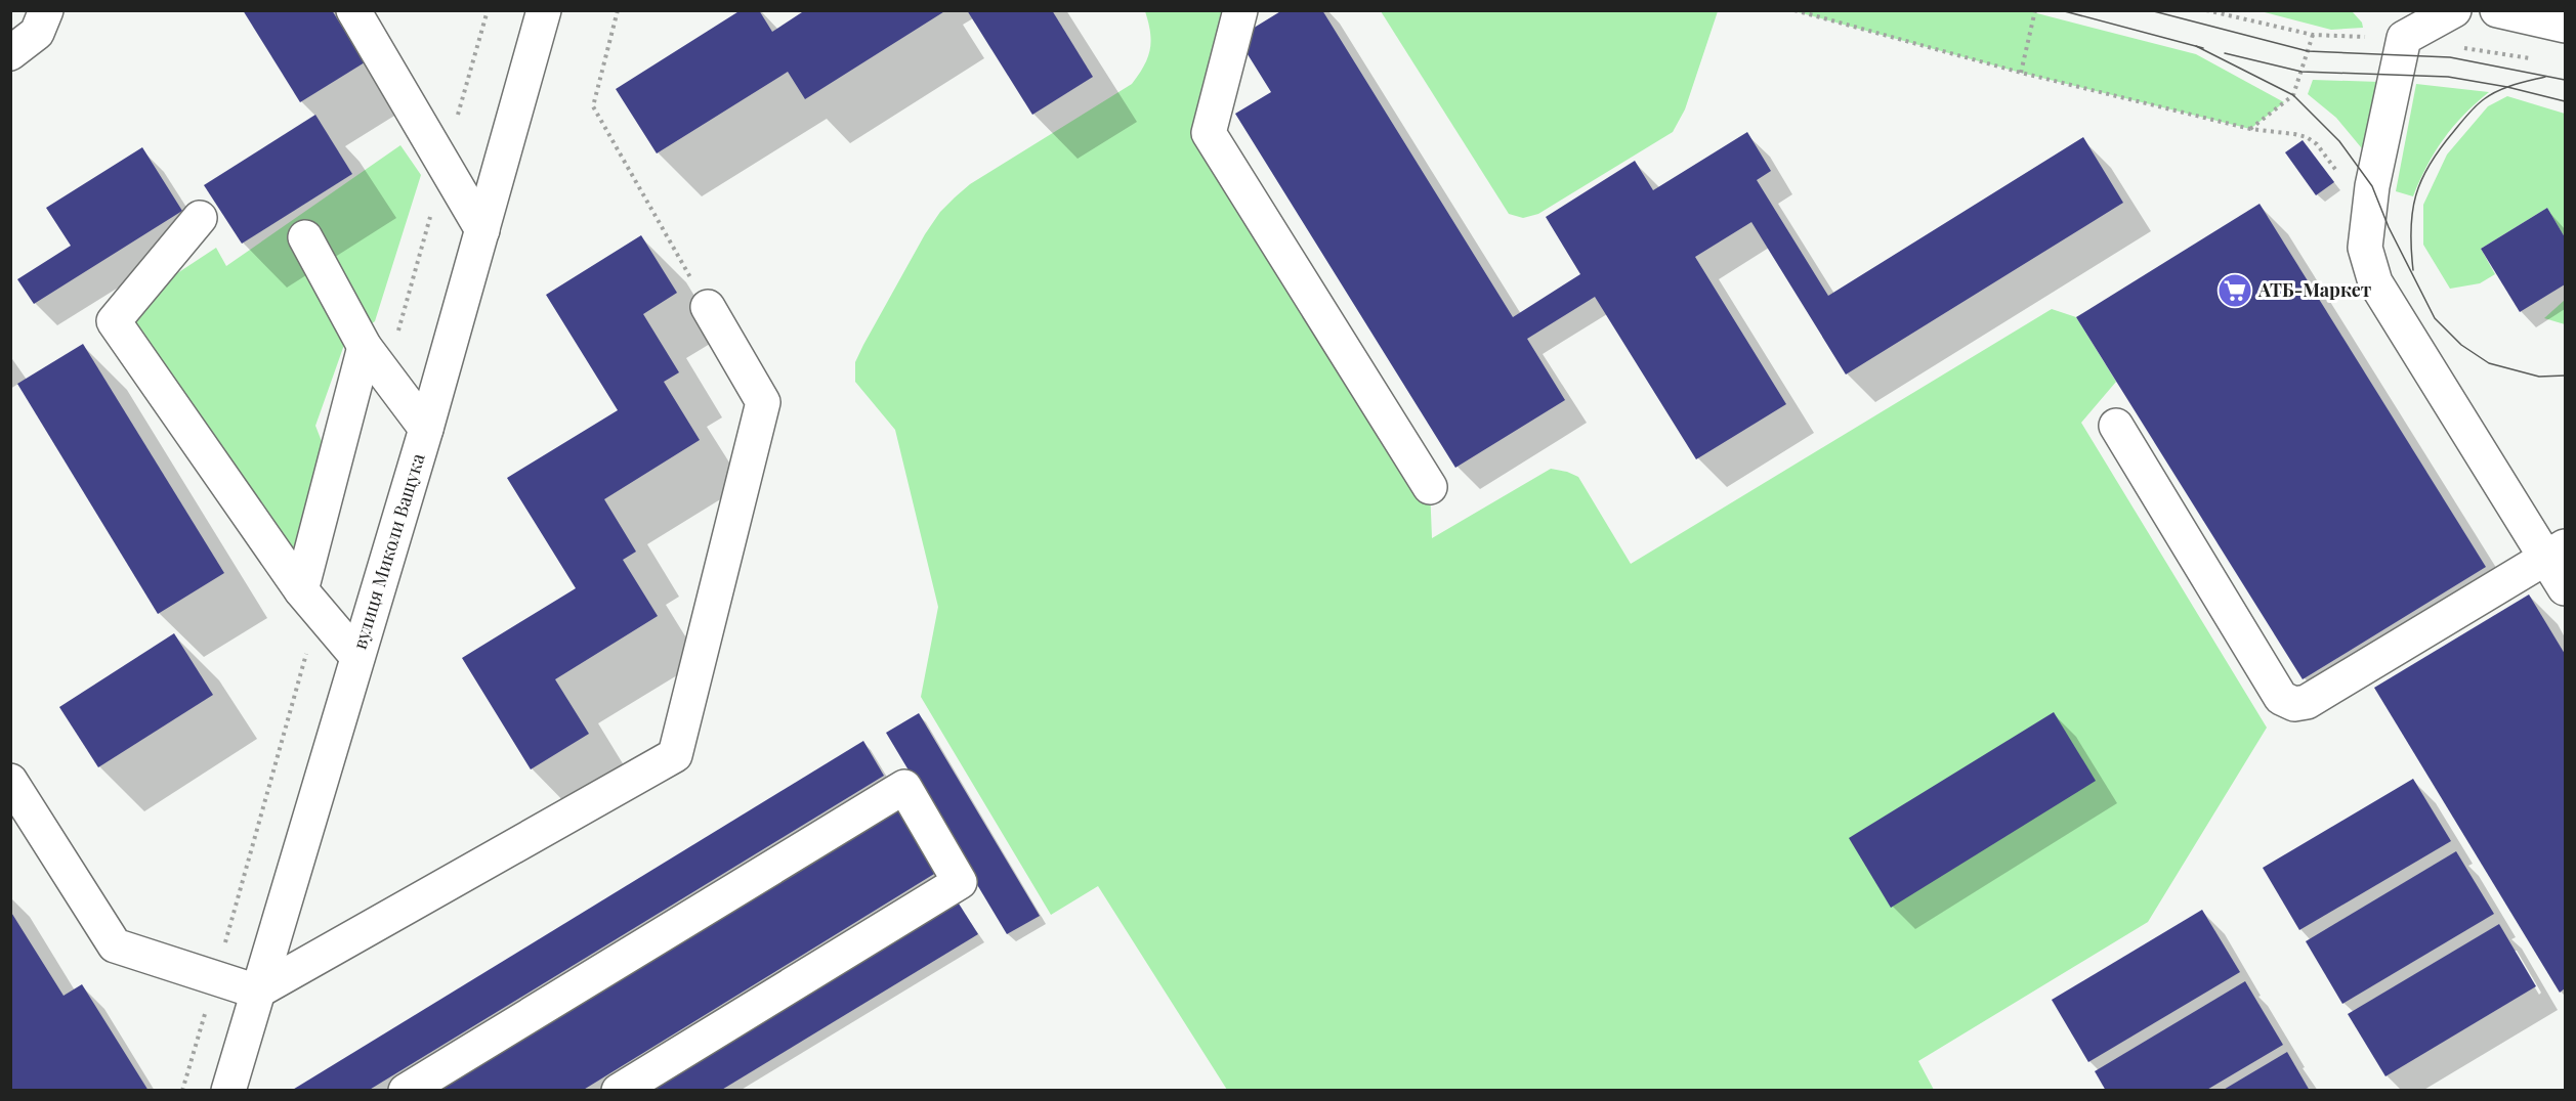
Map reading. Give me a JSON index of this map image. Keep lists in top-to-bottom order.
{
  "streets": {
    "main road": ["вулиця Миколи Ващука"]
  },
  "places": {
    "supermarket": ["АТБ-Маркет"]
  }
}
